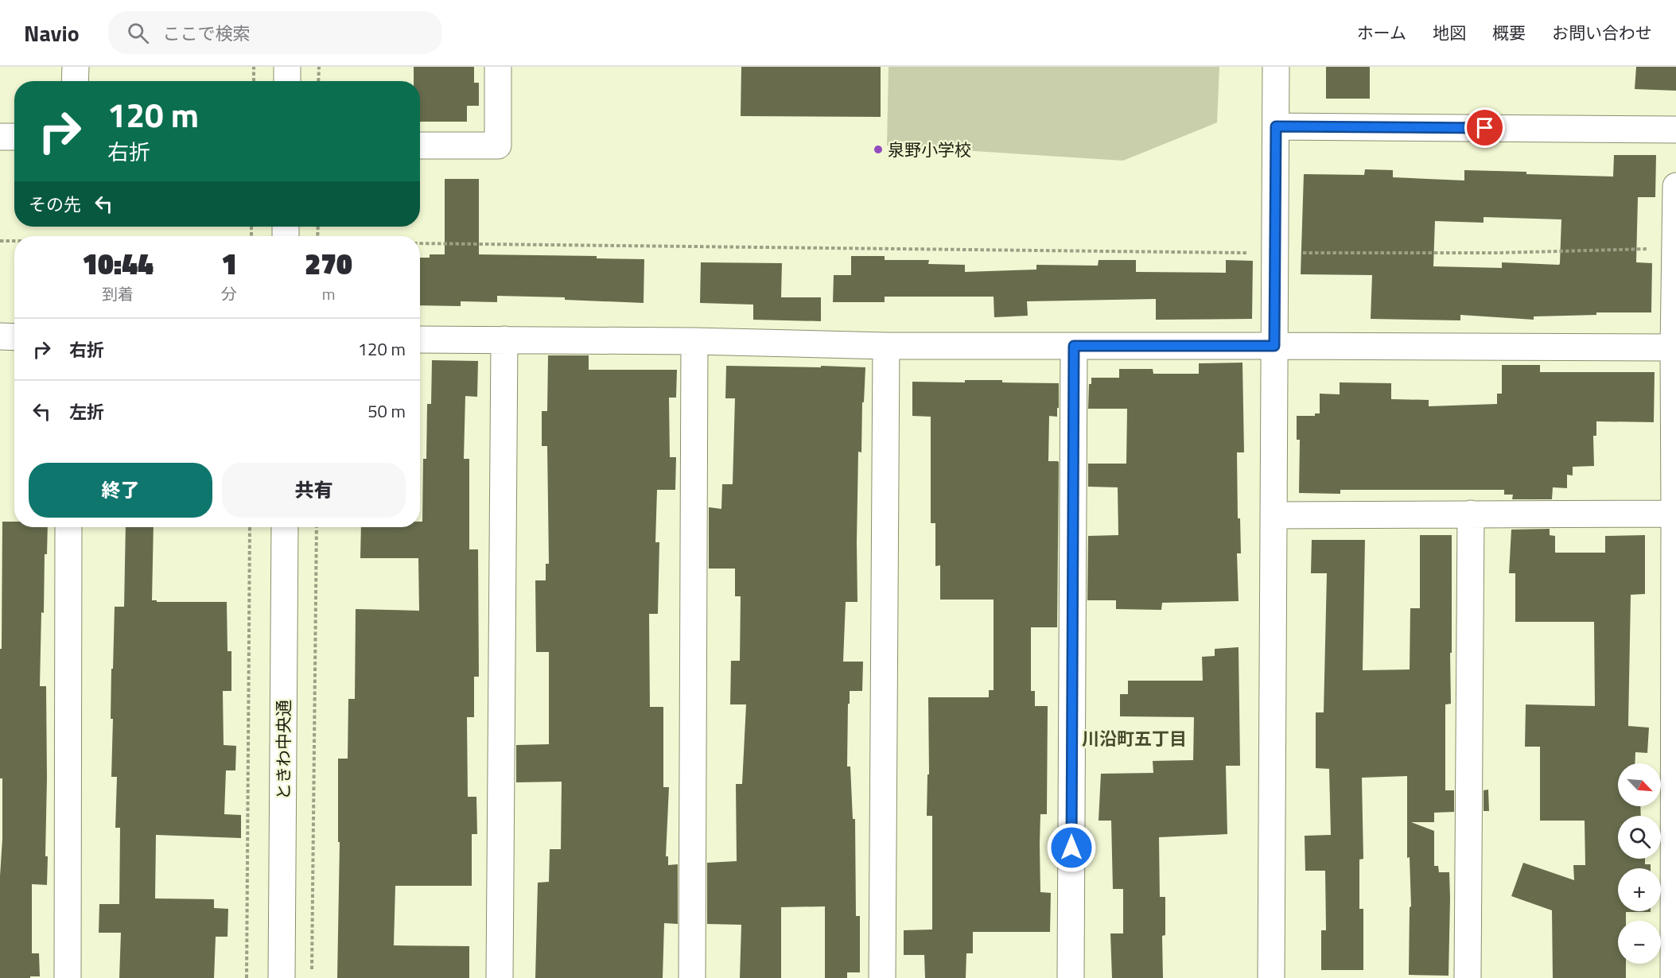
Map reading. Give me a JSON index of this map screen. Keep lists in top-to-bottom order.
{
  "streets": {
    "street": ["ときわ中央通"]
  },
  "districts": ["川沿町五丁目"],
  "places": ["泉野小学校"],
  "north": "bottom right",
  "page": {
    "header": "Navio",
    "search": "ここで検索",
    "nav": [
      "ホーム",
      "地図",
      "概要",
      "お問い合わせ"
    ],
    "turn": ["120 m", "右折"],
    "then": "その先",
    "eta": [
      "10:44",
      "到着",
      "1",
      "分",
      "270",
      "m"
    ],
    "list": [
      {
        "name": "右折",
        "value": "120 m"
      },
      {
        "name": "左折",
        "value": "50 m"
      }
    ],
    "buttons": ["終了", "共有"],
    "map_buttons": ["+", "−"]
  }
}
